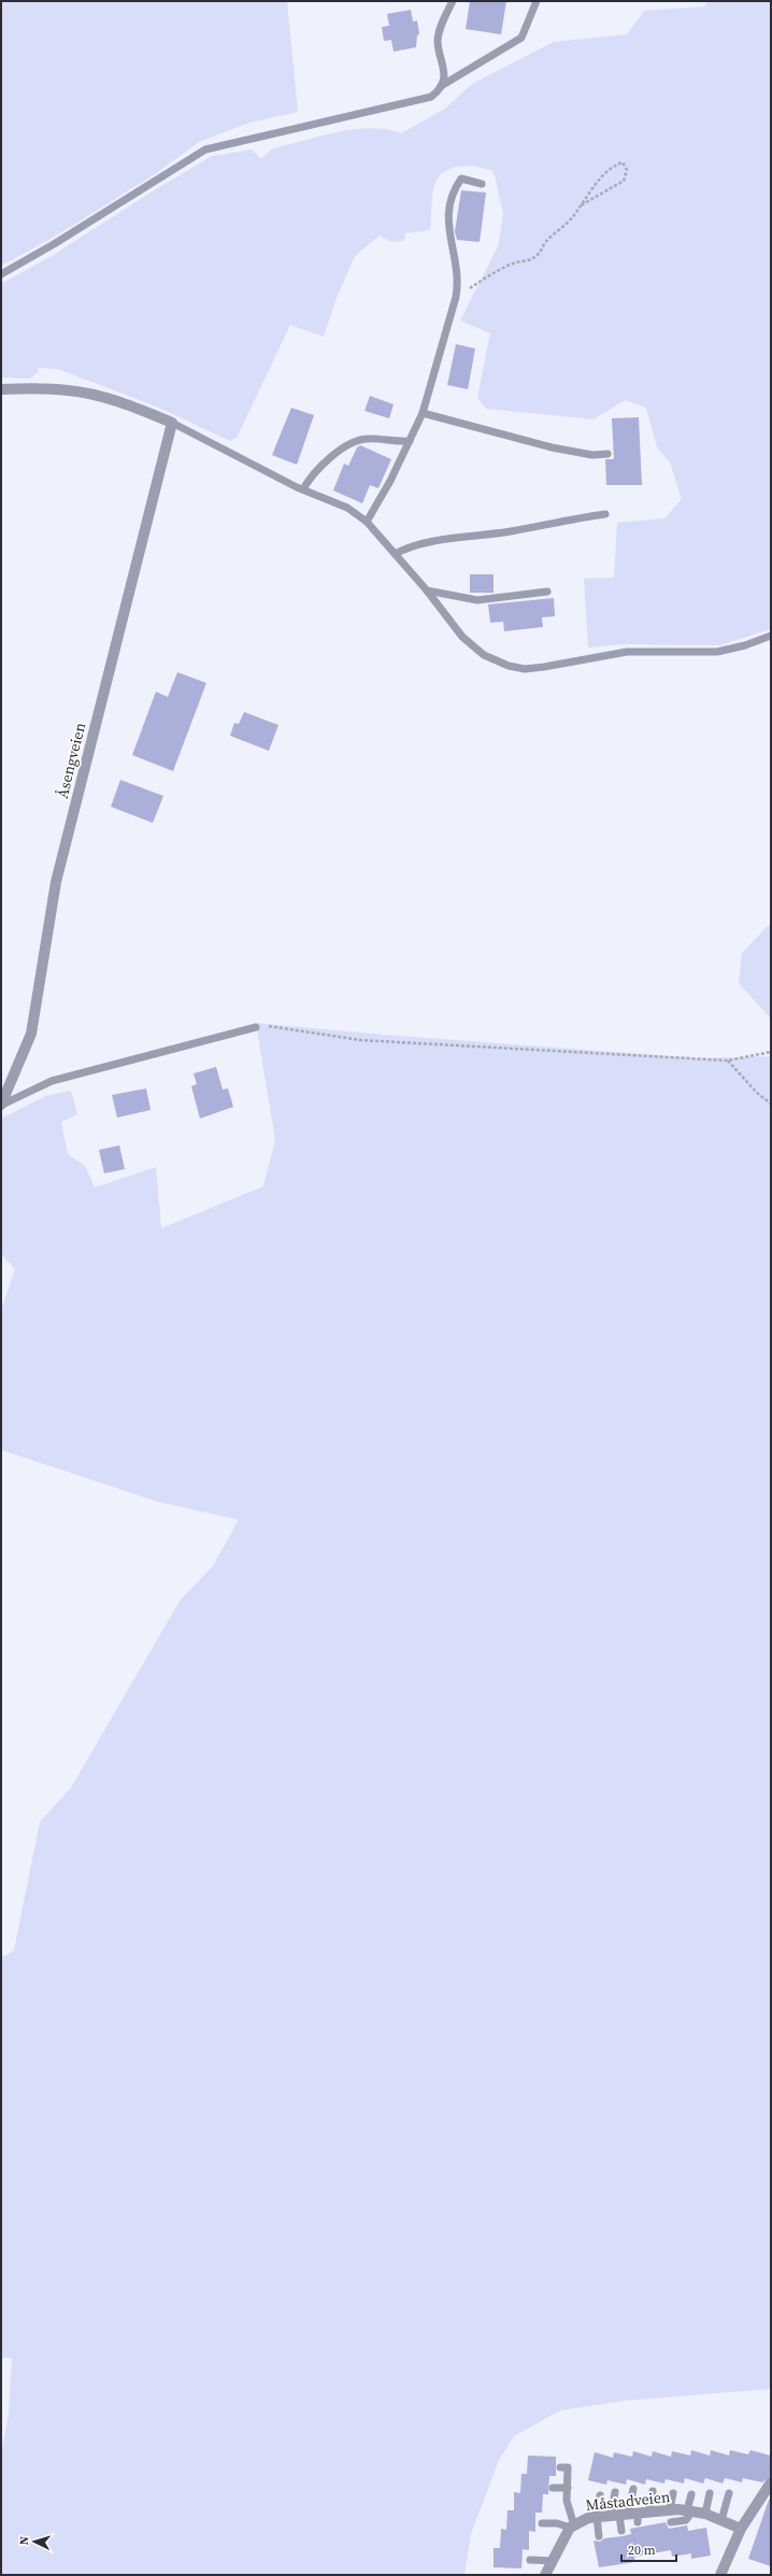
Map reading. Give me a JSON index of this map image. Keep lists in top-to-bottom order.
{
  "streets": {
    "street": ["Åsengveien", "Måstadveien"]
  },
  "scale_bar": "20 m",
  "north": "left"
}
